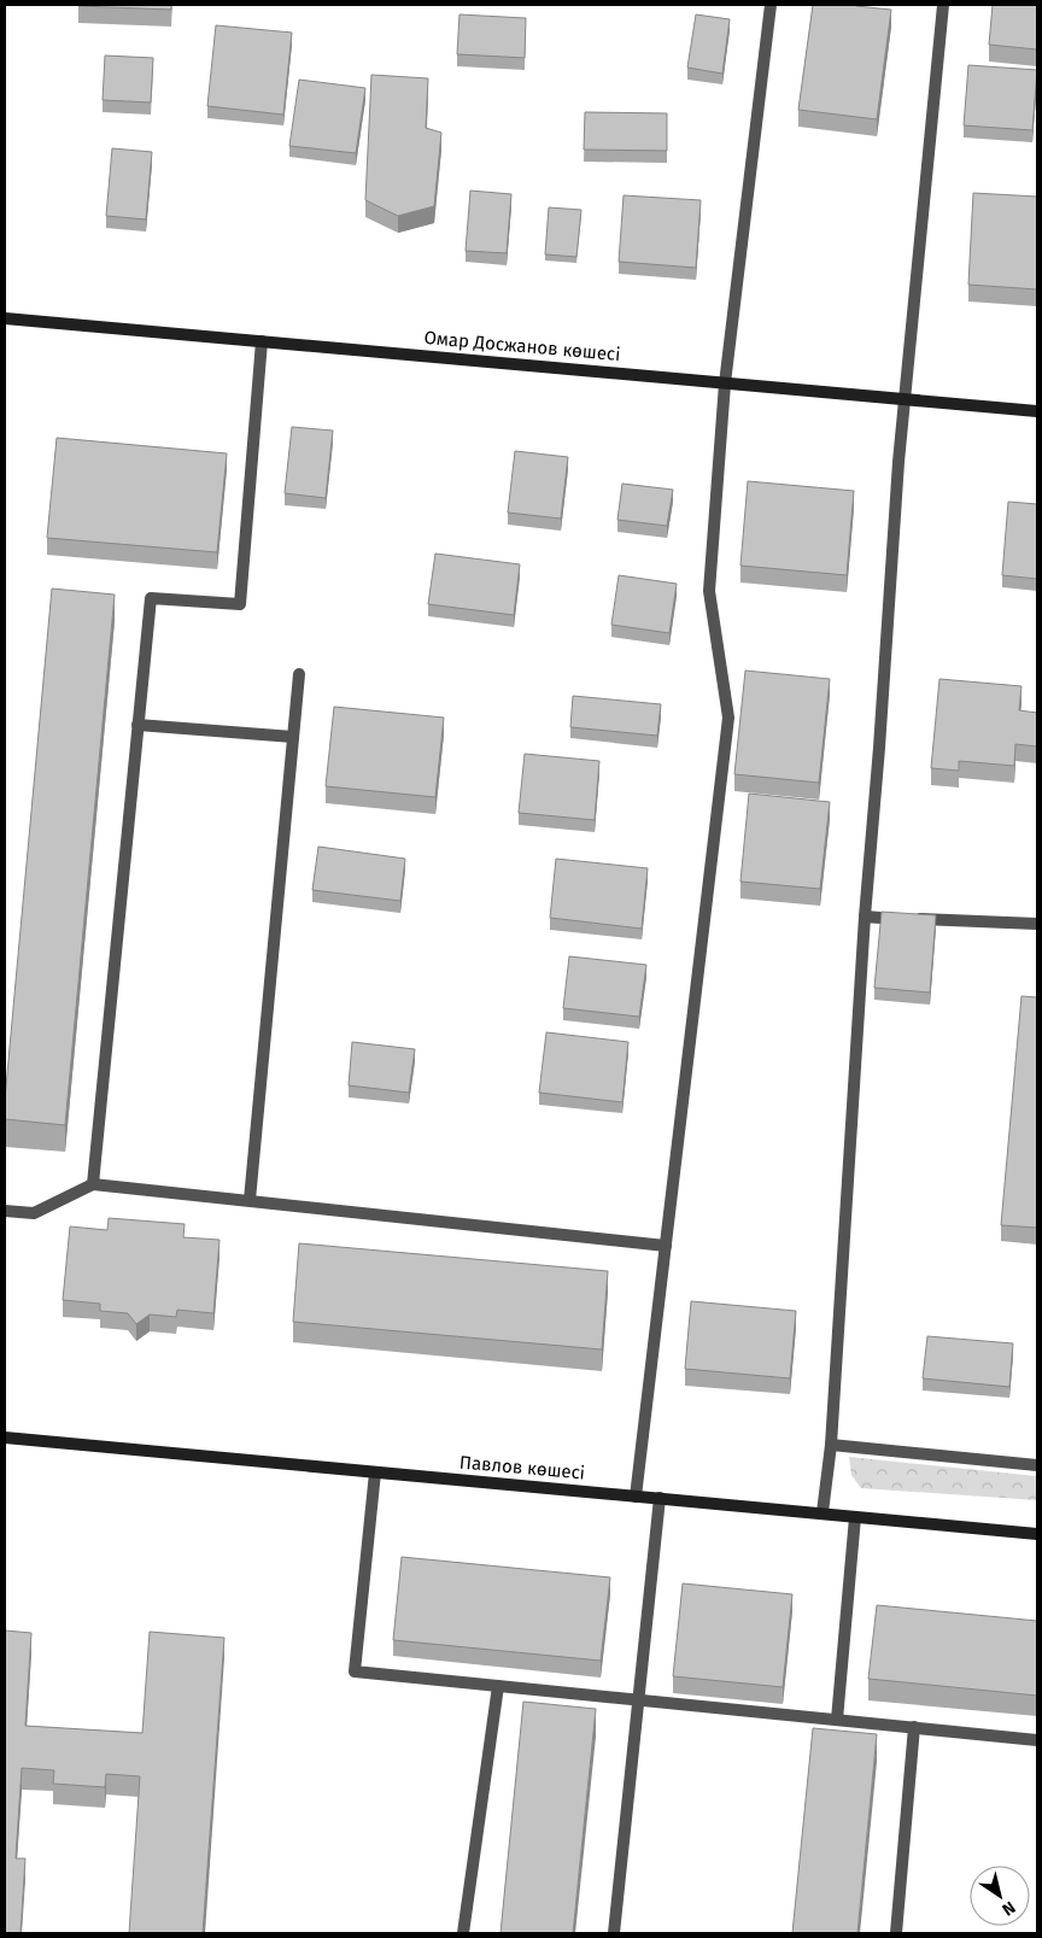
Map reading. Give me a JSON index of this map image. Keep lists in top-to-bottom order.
{
  "streets": {
    "street": ["Омар Досжанов көшесі", "Павлов көшесі"]
  },
  "north": "bottom right"
}
